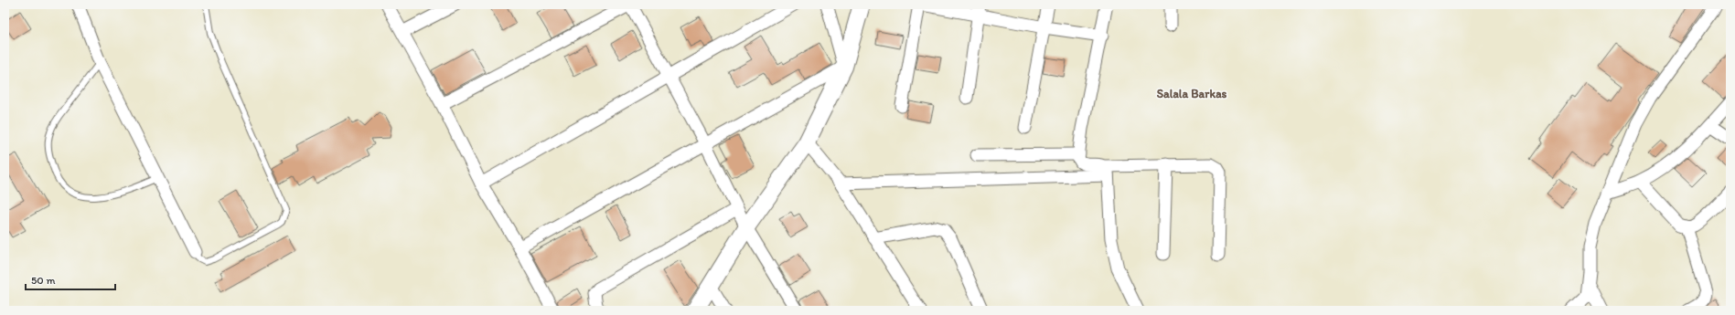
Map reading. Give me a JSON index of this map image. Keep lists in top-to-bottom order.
{
  "districts": ["Salala Barkas"],
  "scale_bar": "50 m"
}
